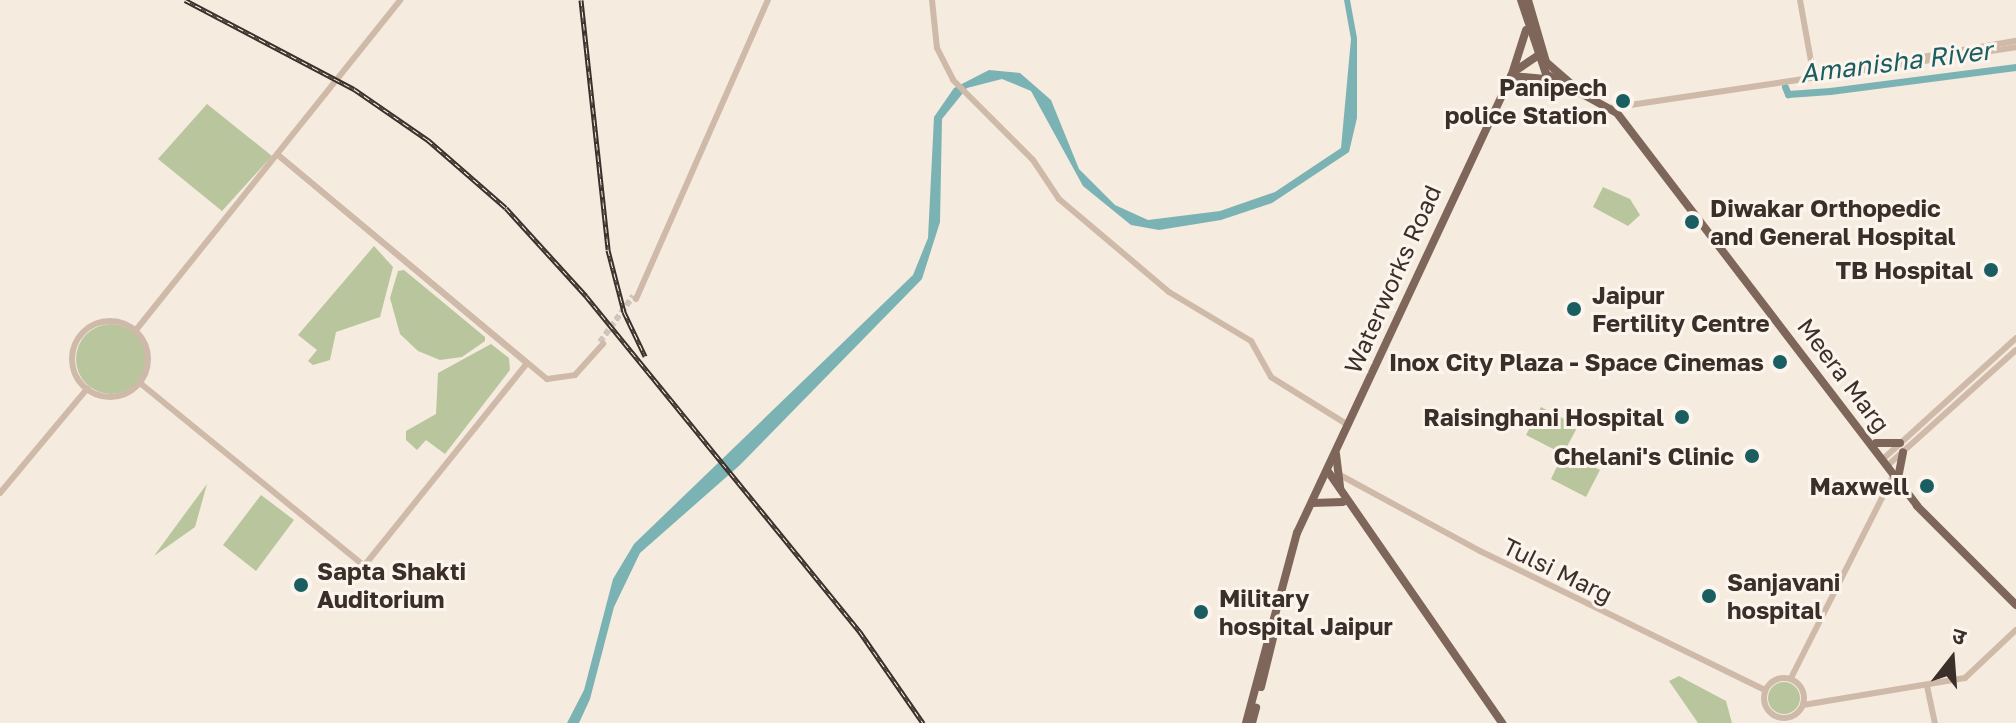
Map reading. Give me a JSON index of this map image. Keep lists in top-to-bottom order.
{
  "streets": {
    "main road": ["Waterworks Road", "Meera Marg"],
    "street": ["Tulsi Marg"]
  },
  "crossings": [
    ["Waterworks Road", "Meera Marg"]
  ],
  "water": ["Amanisha River"],
  "places": [
    "Panipech police Station",
    "Diwakar Orthopedic and General Hospital",
    "TB Hospital",
    "Jaipur Fertility Centre",
    "Inox City Plaza - Space Cinemas",
    "Raisinghani Hospital",
    "Chelani's Clinic",
    "Maxwell",
    "Sapta Shakti Auditorium",
    "Sanjavani hospital",
    "Military hospital Jaipur"
  ],
  "north": "top"
}
